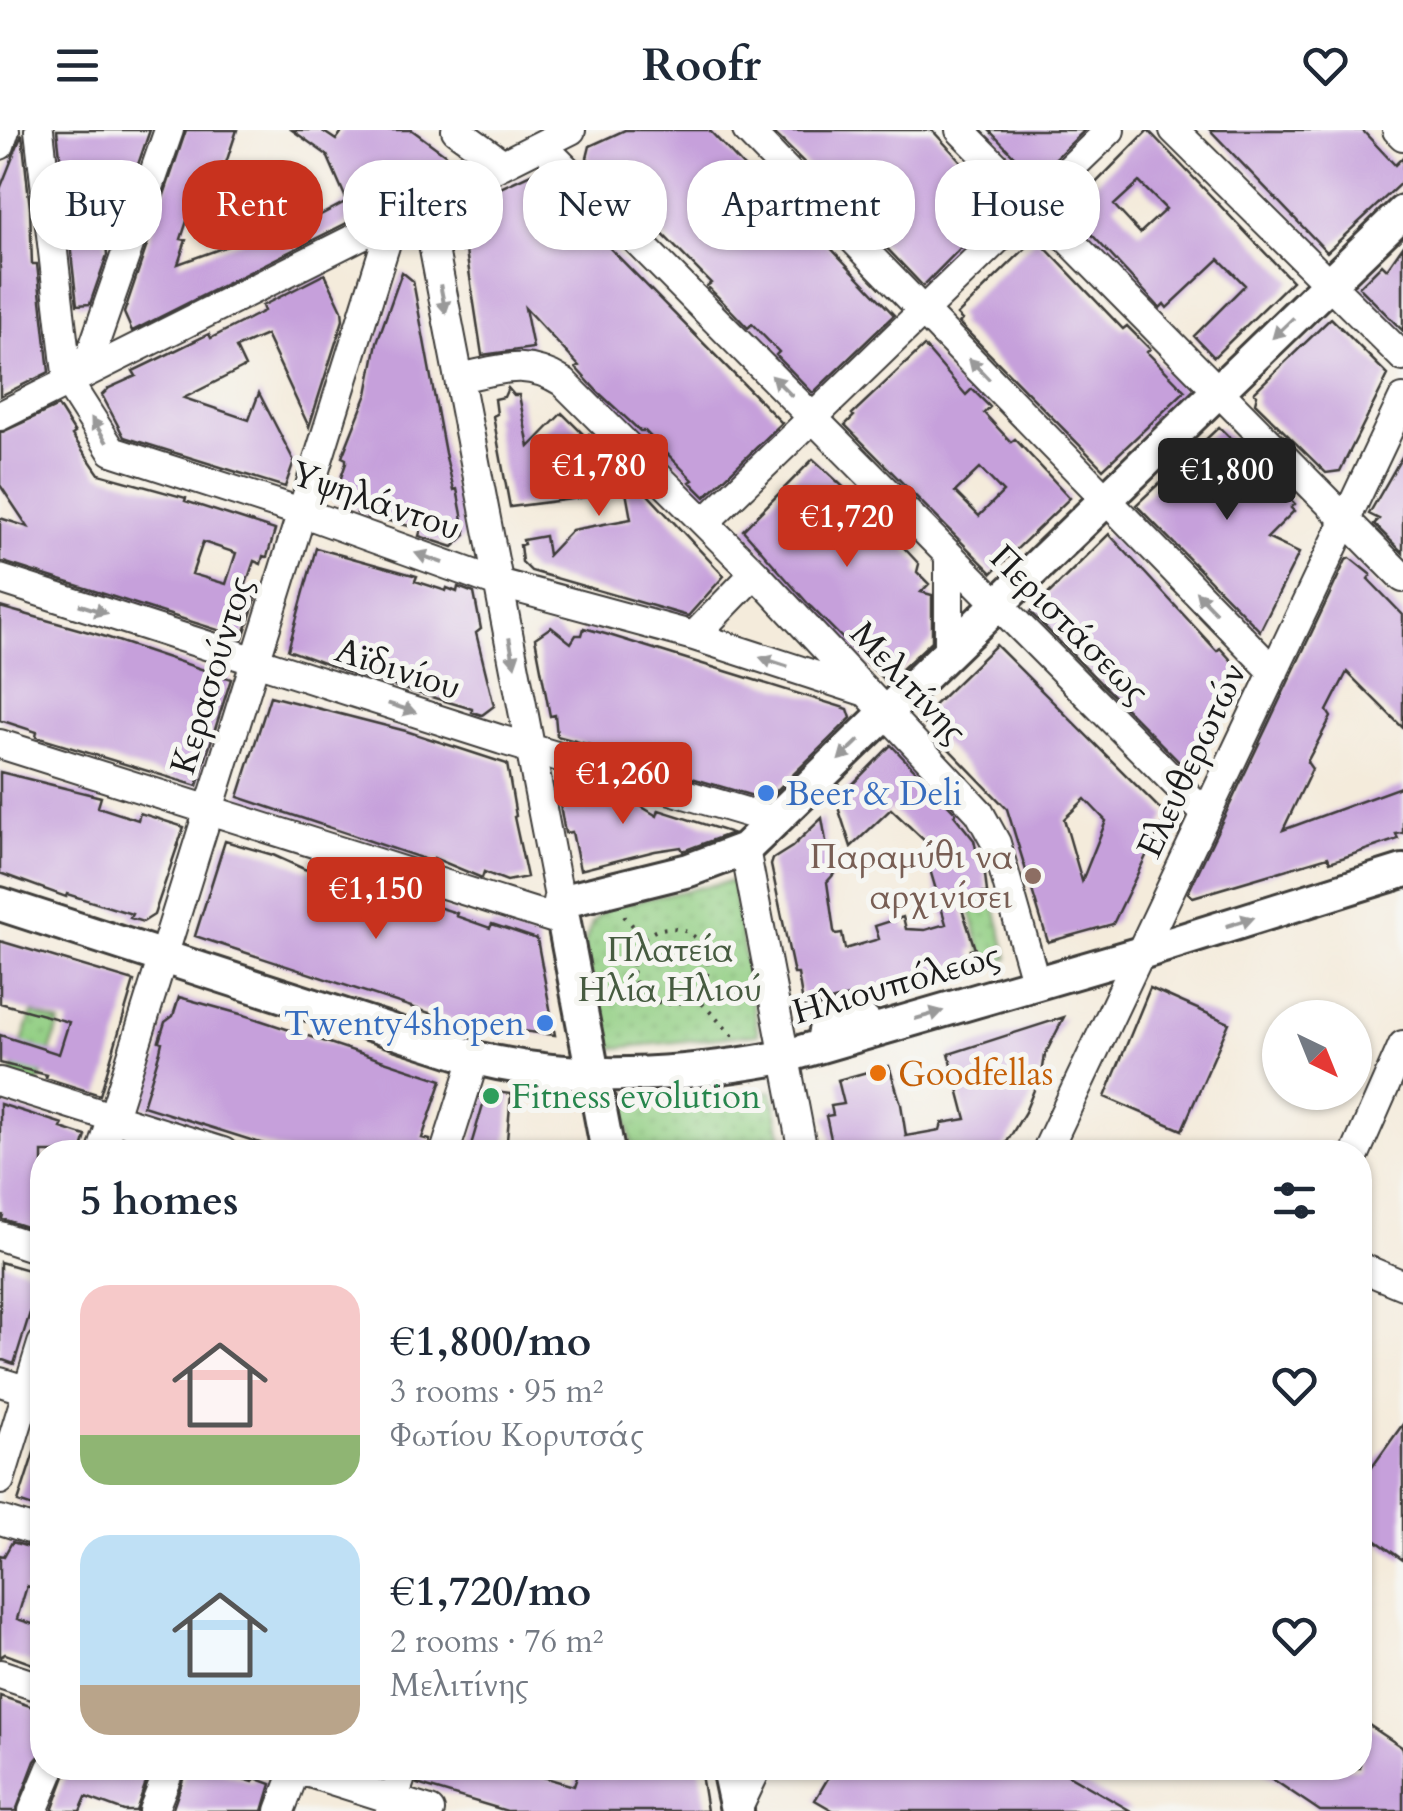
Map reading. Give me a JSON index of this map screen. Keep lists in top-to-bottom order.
{
  "streets": {
    "main road": ["Ηλιουπόλεως"],
    "street": [
      "Υψηλάντου",
      "Περιστάσεως",
      "Αϊδινίου",
      "Κερασούντος",
      "Μελιτίνης",
      "Ελευθερωτών"
    ]
  },
  "crossings": [
    ["Υψηλάντου", "Κερασούντος"],
    ["Υψηλάντου", "Μελιτίνης"],
    ["Περιστάσεως", "Ελευθερωτών"],
    ["Αϊδινίου", "Κερασούντος"],
    ["Κερασούντος", "Ηλιουπόλεως"],
    ["Μελιτίνης", "Ηλιουπόλεως"],
    ["Ελευθερωτών", "Ηλιουπόλεως"]
  ],
  "one_way": ["Υψηλάντου", "Ηλιουπόλεως"],
  "parks": ["Πλατεία Ηλία Ηλιού"],
  "places": [
    "Beer & Deli",
    "Παραμύθι να αρχινίσει",
    "Twenty4shopen",
    "Goodfellas",
    "Fitness evolution"
  ],
  "north": "bottom right",
  "page": {
    "header": "Roofr",
    "chip": [
      "Buy",
      "Rent",
      "Filters",
      "New",
      "Apartment",
      "House"
    ],
    "price": [
      "€1,780",
      "€1,800",
      "€1,720",
      "€1,260",
      "€1,150"
    ],
    "heading": "5 homes",
    "list": [
      {
        "name": "€1,800/mo",
        "note": "3 rooms · 95 m² · Φωτίου Κορυτσάς"
      },
      {
        "name": "€1,720/mo",
        "note": "2 rooms · 76 m² · Μελιτίνης"
      }
    ]
  }
}
